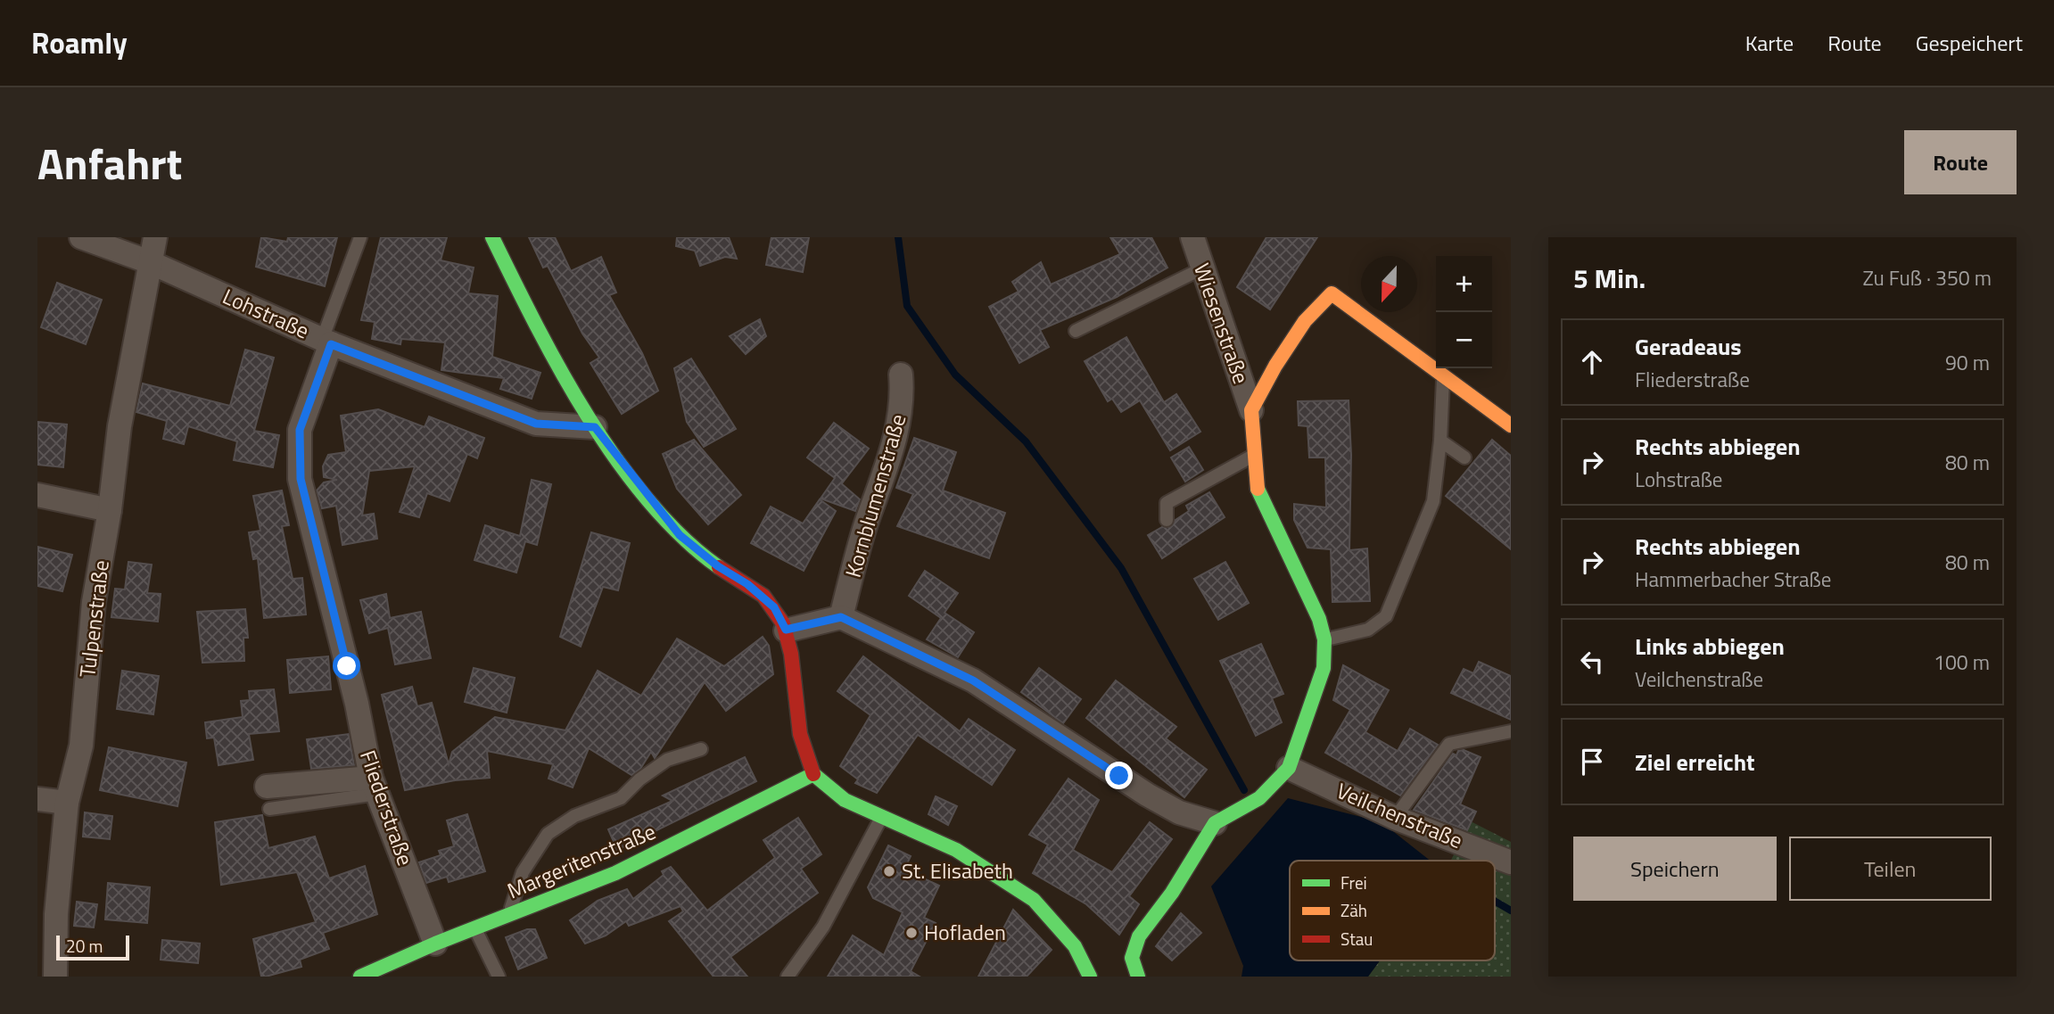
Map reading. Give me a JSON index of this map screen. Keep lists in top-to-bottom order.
{
  "streets": {
    "street": [
      "Lohstraße",
      "Wiesenstraße",
      "Kornblumenstraße",
      "Tulpenstraße",
      "Fliederstraße",
      "Veilchenstraße",
      "Margeritenstraße"
    ]
  },
  "crossings": [
    ["Lohstraße", "Tulpenstraße"],
    ["Lohstraße", "Fliederstraße"],
    ["Fliederstraße", "Margeritenstraße"]
  ],
  "places": ["St. Elisabeth", "Hofladen"],
  "legend": ["Frei", "Zäh", "Stau"],
  "scale_bar": "20 m",
  "north": "bottom",
  "page": {
    "header": "Roamly",
    "nav": ["Karte", "Route", "Gespeichert"],
    "title": "Anfahrt",
    "buttons": [
      "Route",
      ["Speichern", "Teilen"]
    ],
    "heading": ["5 Min.", "Zu Fuß · 350 m"],
    "map_buttons": ["+", "−"],
    "list": [
      ["Geradeaus", "Fliederstraße", "90 m"],
      ["Rechts abbiegen", "Lohstraße", "80 m"],
      ["Rechts abbiegen", "Hammerbacher Straße", "80 m"],
      ["Links abbiegen", "Veilchenstraße", "100 m"],
      "Ziel erreicht"
    ],
    "scale": "20 m"
  }
}
